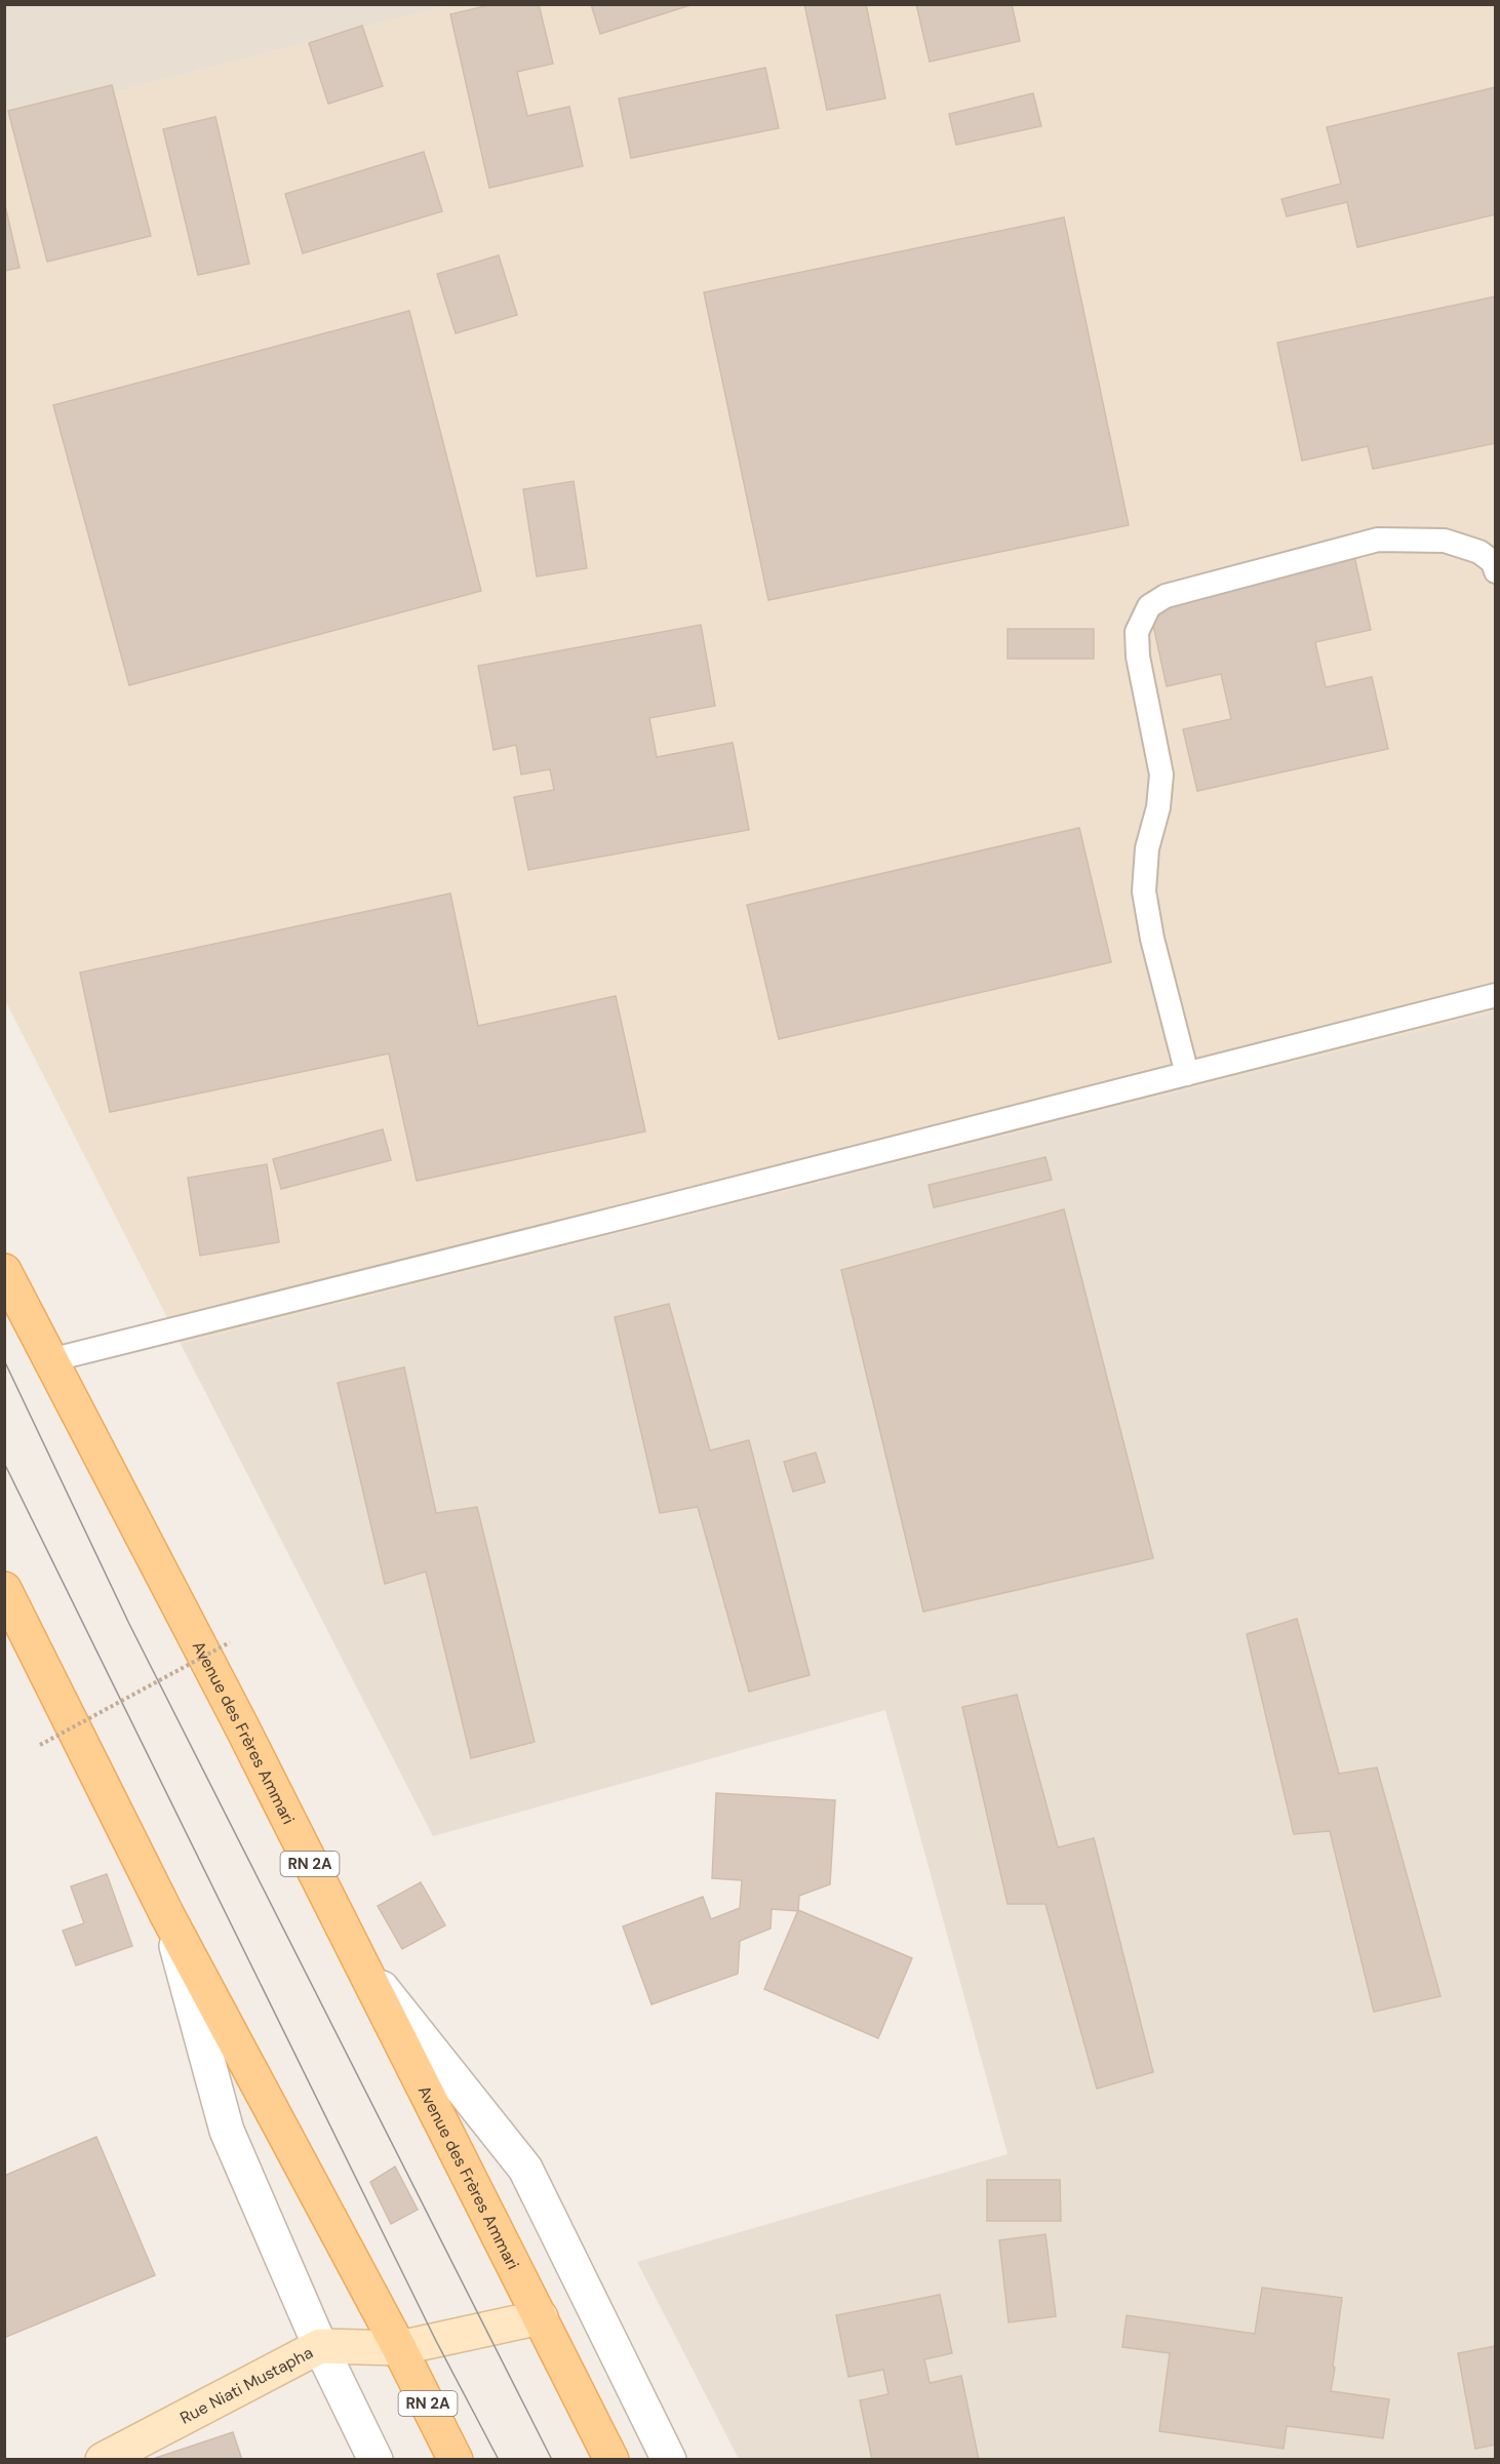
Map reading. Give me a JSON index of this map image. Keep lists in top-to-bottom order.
{
  "streets": {
    "main road": ["Avenue des Frères Ammari", "RN 2A", "Rue Niati Mustapha"]
  },
  "crossings": [
    ["Avenue des Frères Ammari", "Rue Niati Mustapha"],
    ["RN 2A", "Rue Niati Mustapha"]
  ]
}
